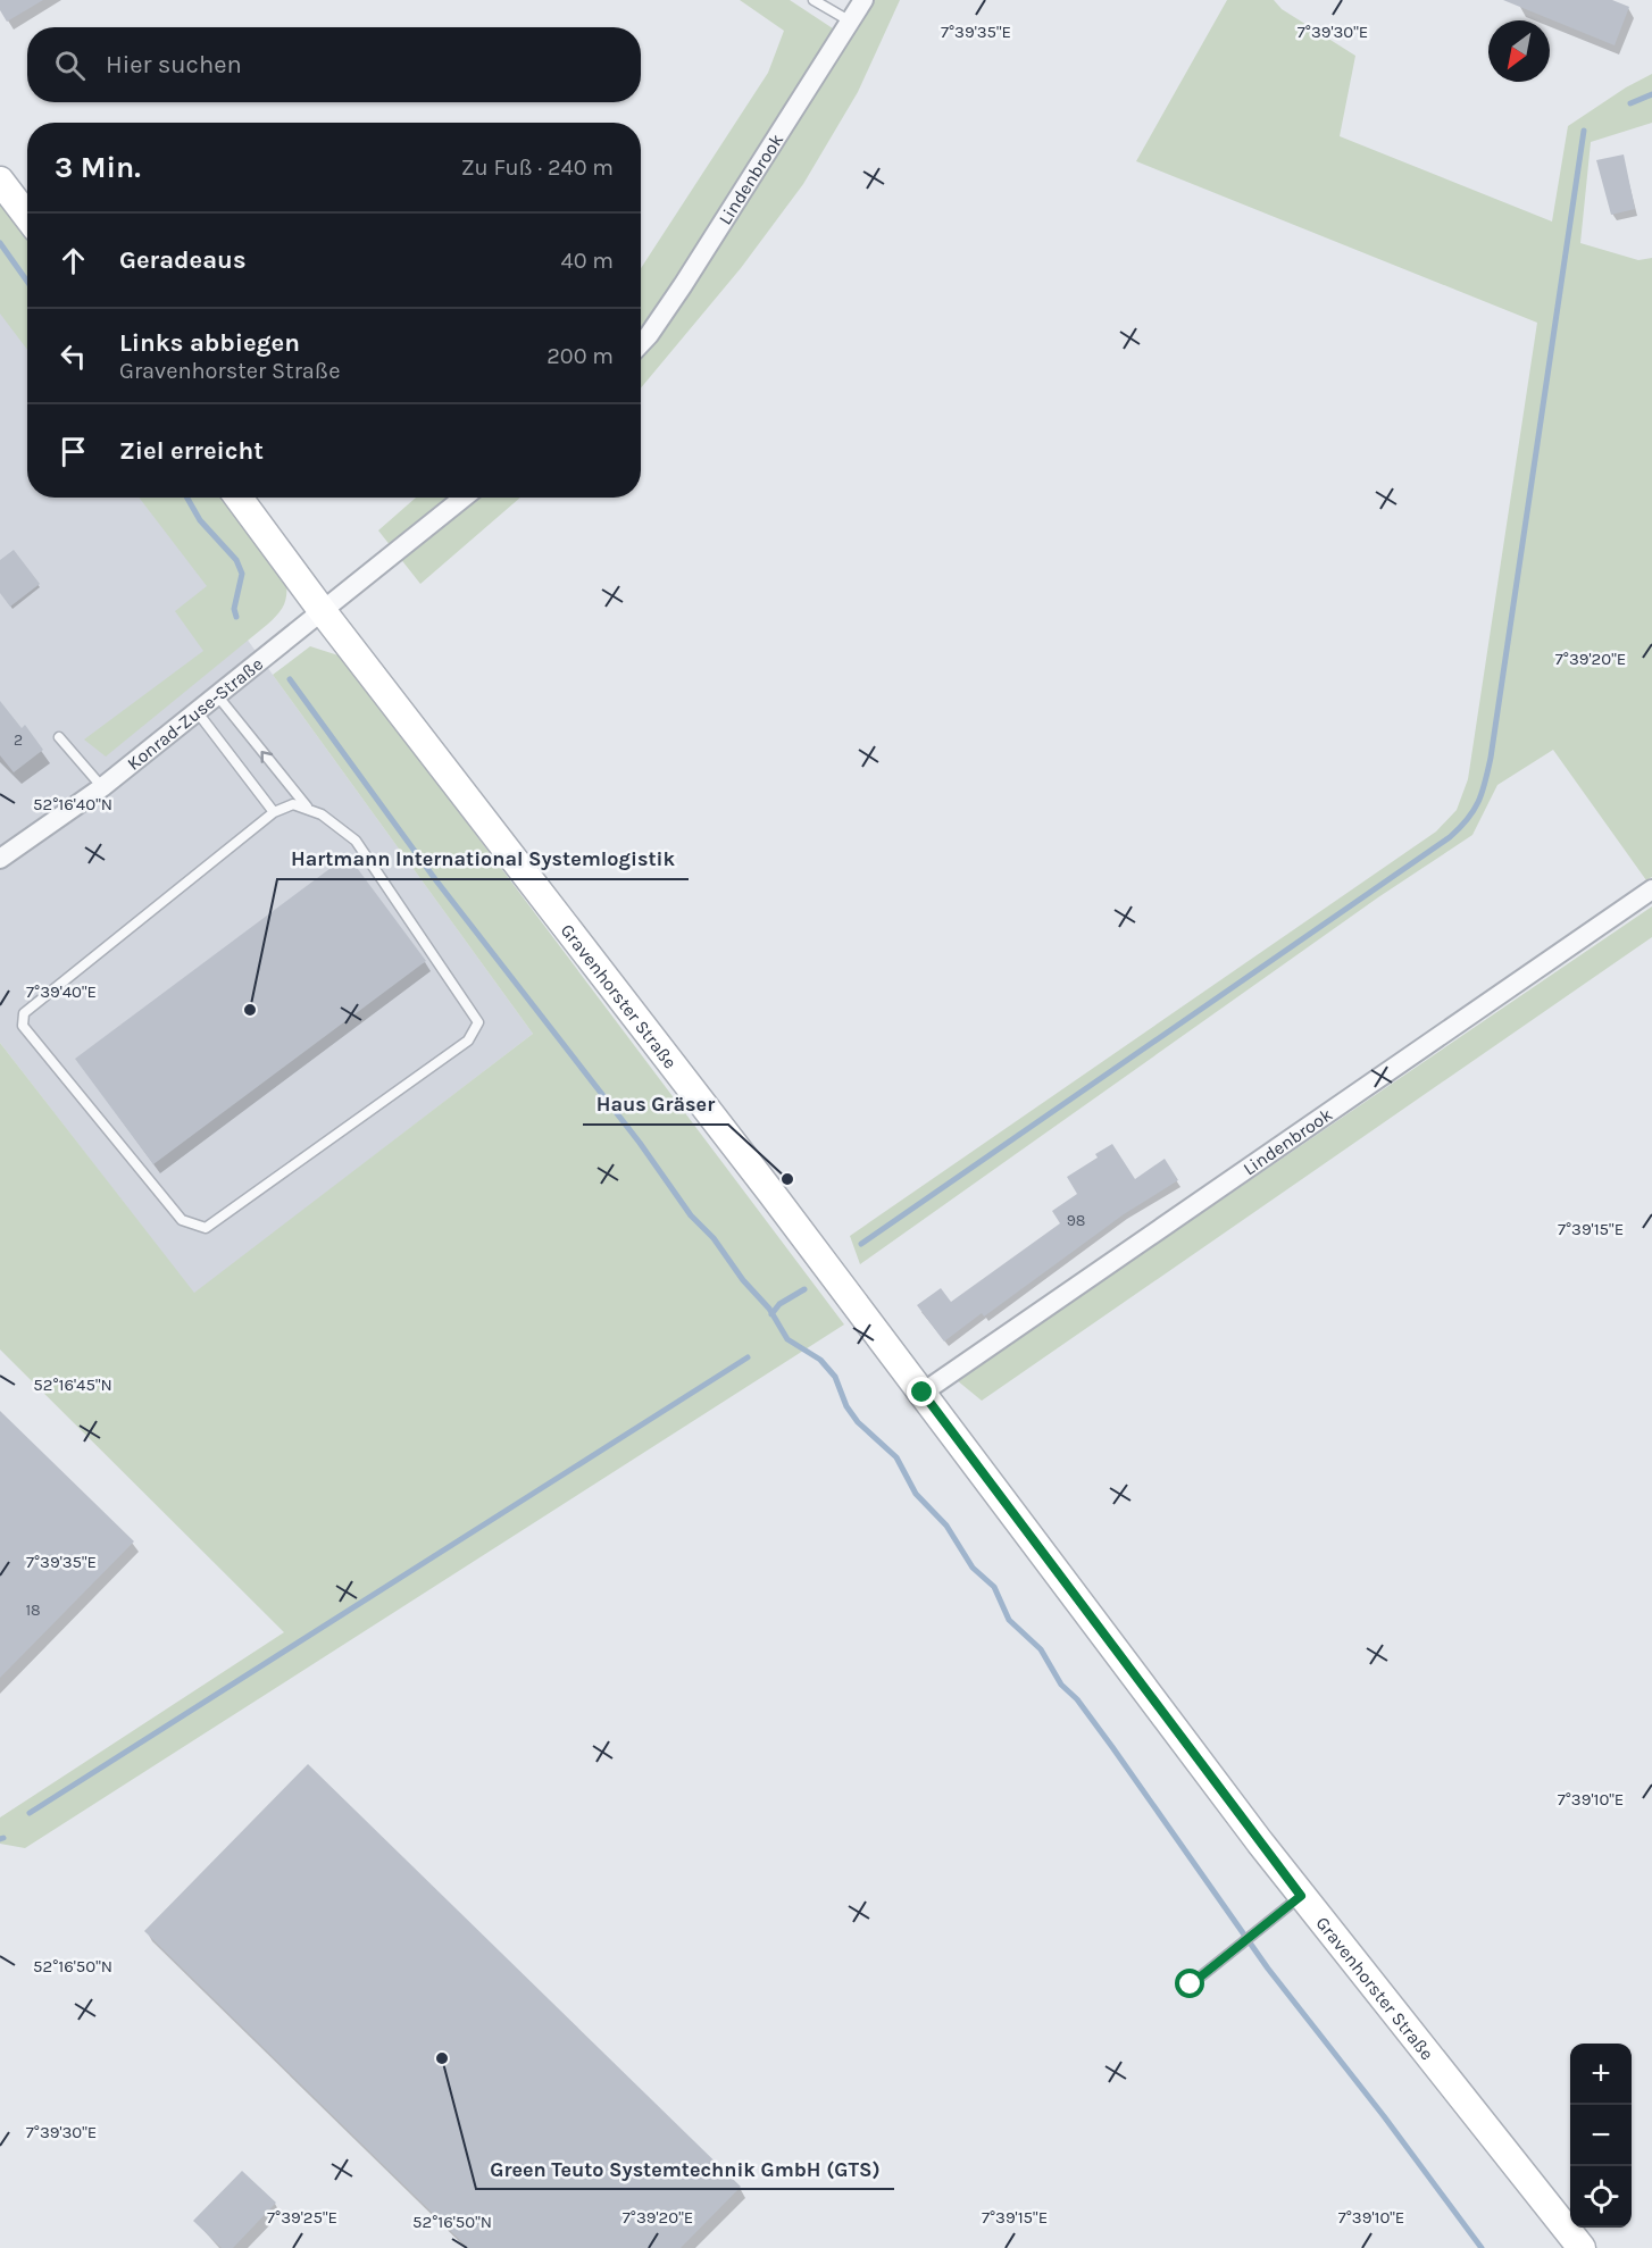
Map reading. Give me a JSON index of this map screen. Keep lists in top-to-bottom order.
{
  "streets": {
    "main road": ["Gravenhorster Straße"],
    "street": ["Lindenbrook", "Konrad-Zuse-Straße"]
  },
  "crossings": [
    ["Lindenbrook", "Gravenhorster Straße"],
    ["Konrad-Zuse-Straße", "Gravenhorster Straße"]
  ],
  "places": ["Hartmann International Systemlogistik", "Haus Gräser", "Green Teuto Systemtechnik GmbH (GTS)"],
  "house_numbers": ["2", "98", "18"],
  "north": "bottom left",
  "page": {
    "search": "Hier suchen",
    "heading": ["3 Min.", "Zu Fuß · 240 m"],
    "list": [
      ["Geradeaus", "40 m"],
      ["Links abbiegen", "Gravenhorster Straße", "200 m"],
      "Ziel erreicht"
    ],
    "map_buttons": ["+", "−"]
  },
  "coordinates": [
    "7°39'35\"E",
    "7°39'30\"E",
    "7°39'20\"E",
    "52°16'40\"N",
    "7°39'40\"E",
    "7°39'15\"E",
    "52°16'45\"N",
    "7°39'10\"E",
    "52°16'50\"N",
    "7°39'25\"E"
  ]
}
